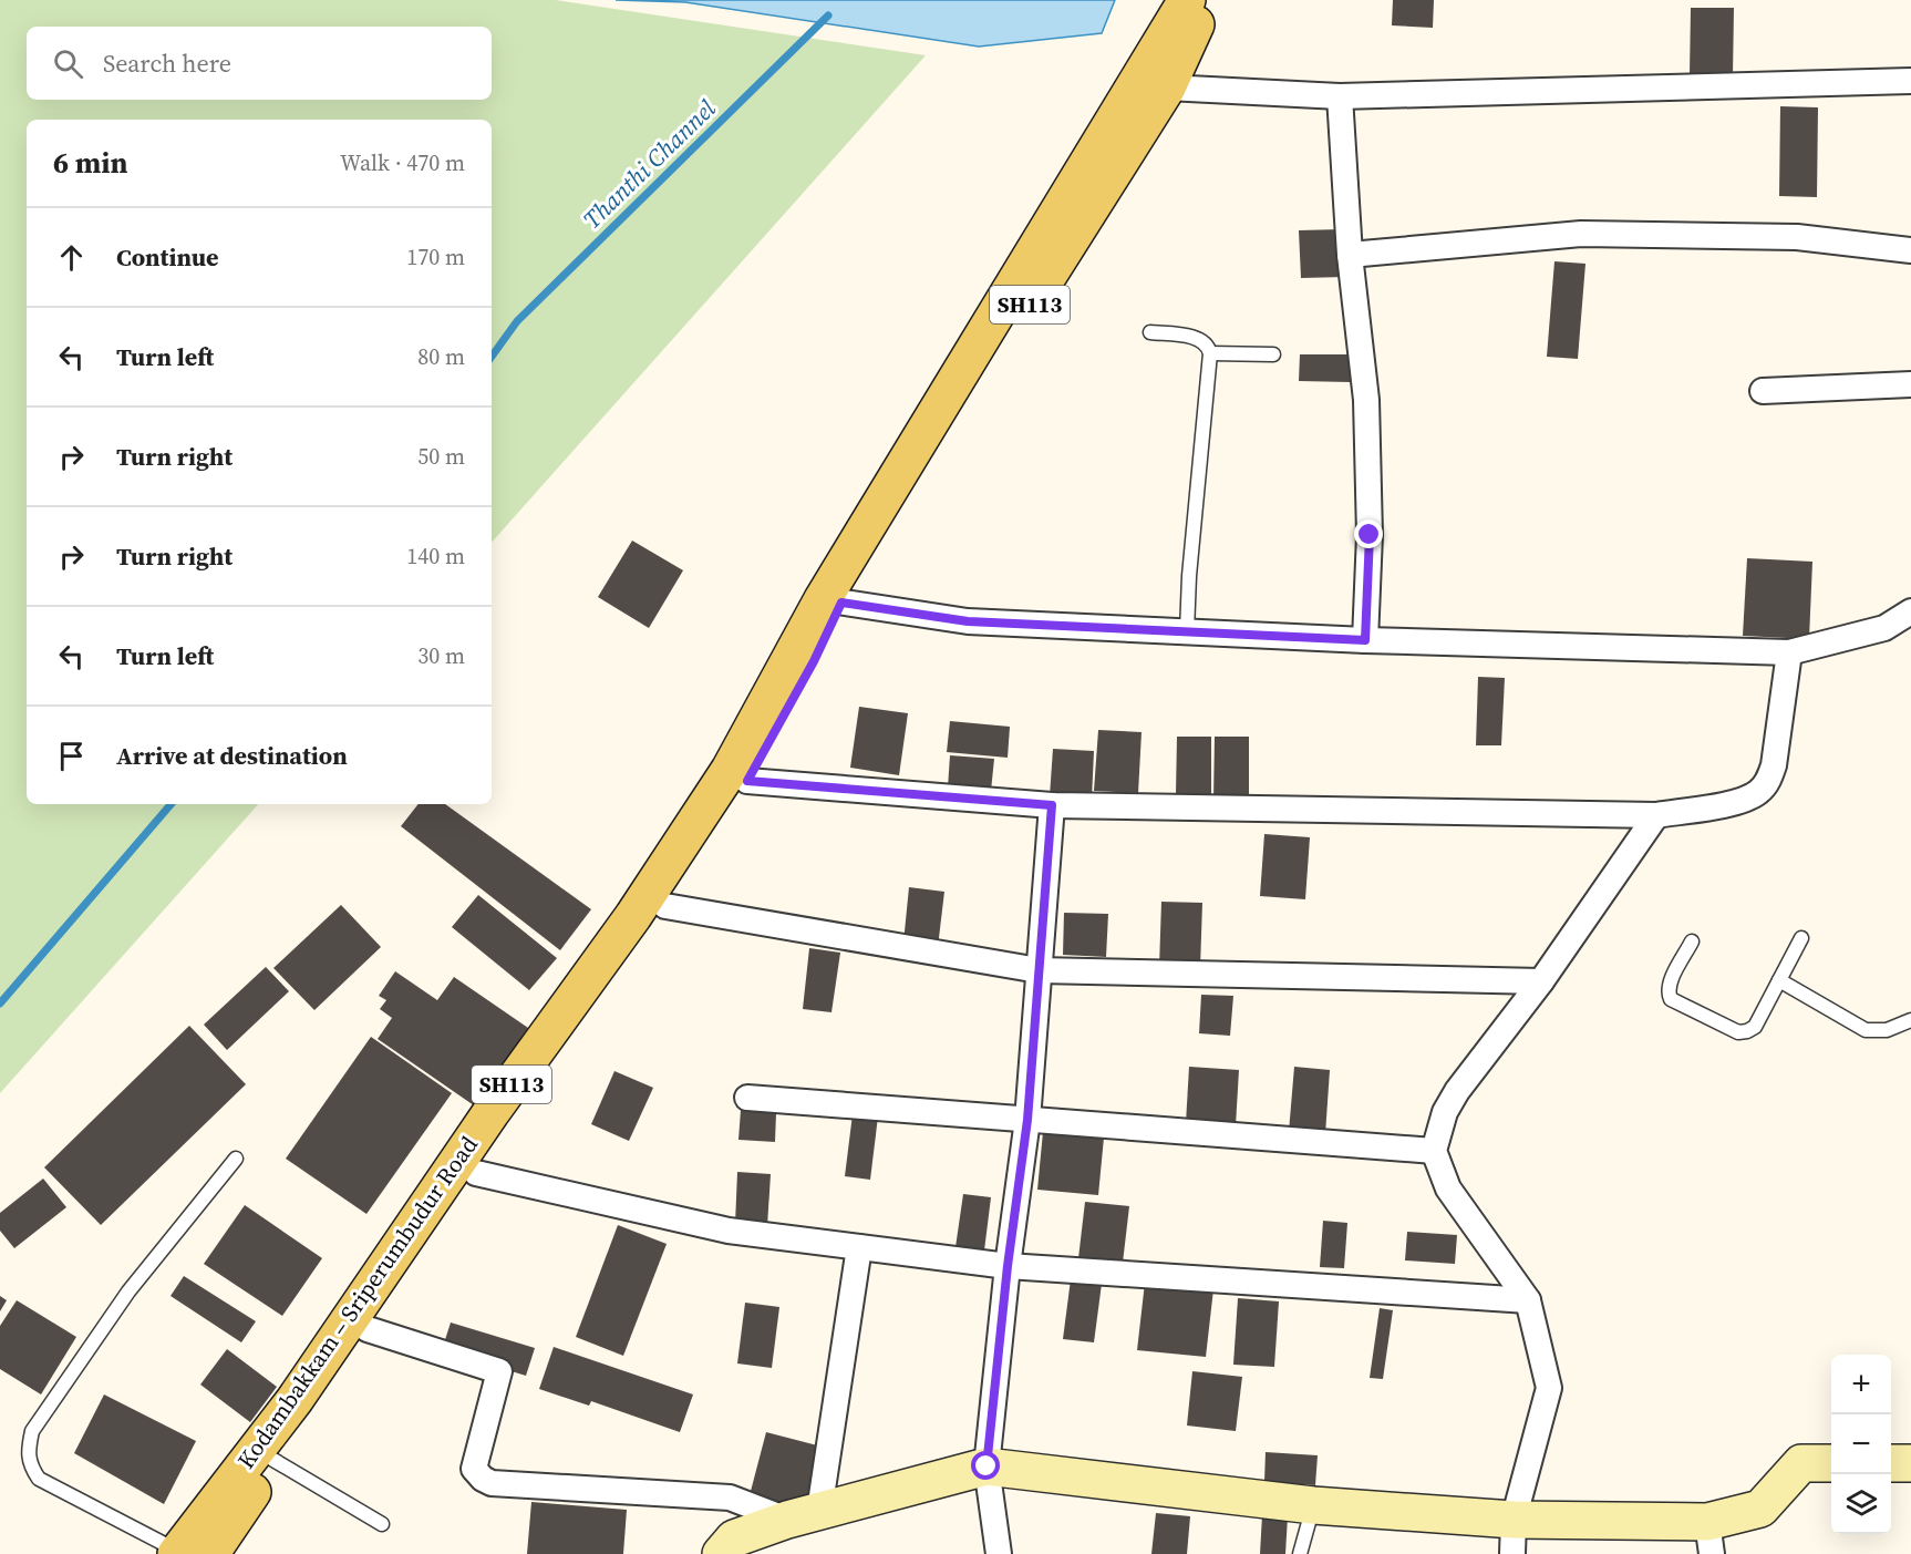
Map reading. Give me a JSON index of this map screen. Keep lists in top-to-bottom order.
{
  "streets": {
    "main road": ["SH113", "Kodambakkam – Sriperumbudur Road"]
  },
  "water": ["Thanthi Channel"],
  "page": {
    "search": "Search here",
    "heading": ["6 min", "Walk · 470 m"],
    "list": [
      ["Continue", "170 m"],
      ["Turn left", "80 m"],
      ["Turn right", "50 m"],
      ["Turn right", "140 m"],
      ["Turn left", "30 m"],
      "Arrive at destination"
    ],
    "map_buttons": ["+", "−"]
  }
}
